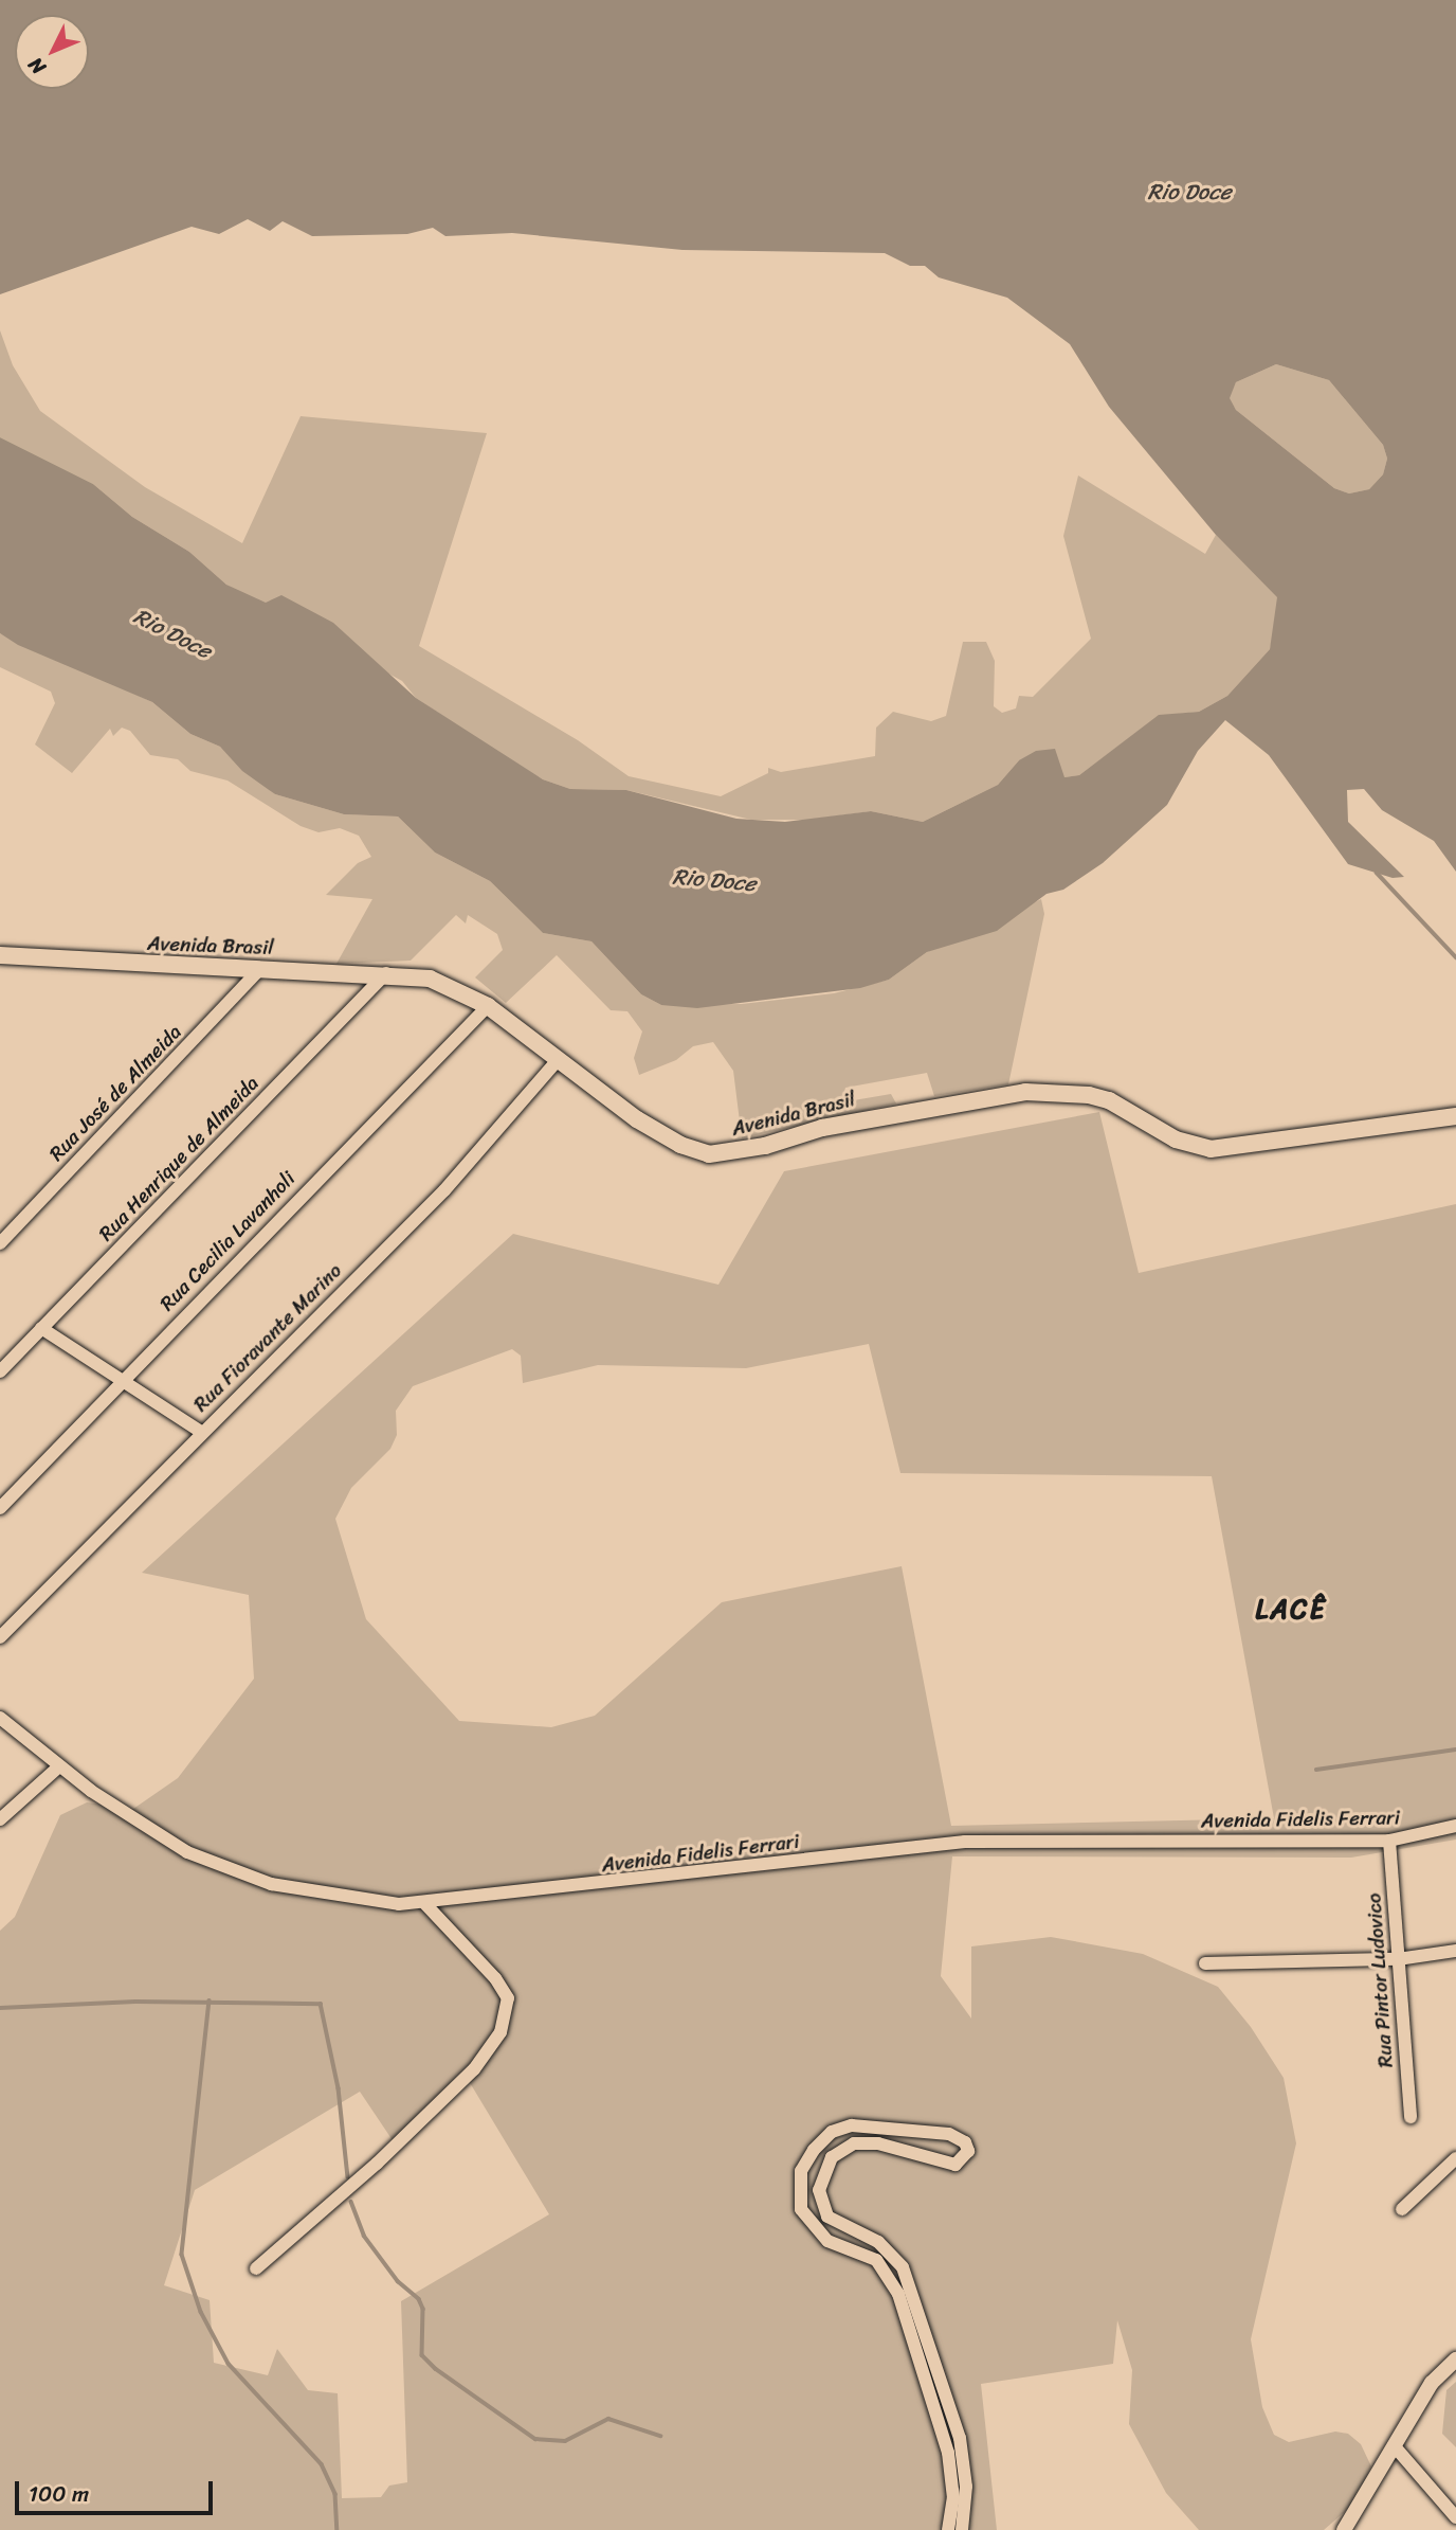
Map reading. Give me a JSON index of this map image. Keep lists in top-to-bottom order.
{
  "streets": {
    "main road": ["Avenida Brasil"],
    "street": [
      "Rua José de Almeida",
      "Rua Henrique de Almeida",
      "Rua Cecilia Lavanholi",
      "Rua Fioravante Marino",
      "Avenida Fidelis Ferrari",
      "Rua Pintor Ludovico"
    ]
  },
  "crossings": [
    ["Avenida Brasil", "Rua José de Almeida"],
    ["Avenida Brasil", "Rua Henrique de Almeida"],
    ["Avenida Brasil", "Rua Cecilia Lavanholi"],
    ["Avenida Brasil", "Rua Fioravante Marino"],
    ["Avenida Fidelis Ferrari", "Rua Pintor Ludovico"]
  ],
  "districts": ["LACÊ"],
  "water": ["Rio Doce"],
  "scale_bar": "100 m",
  "north": "bottom left"
}
